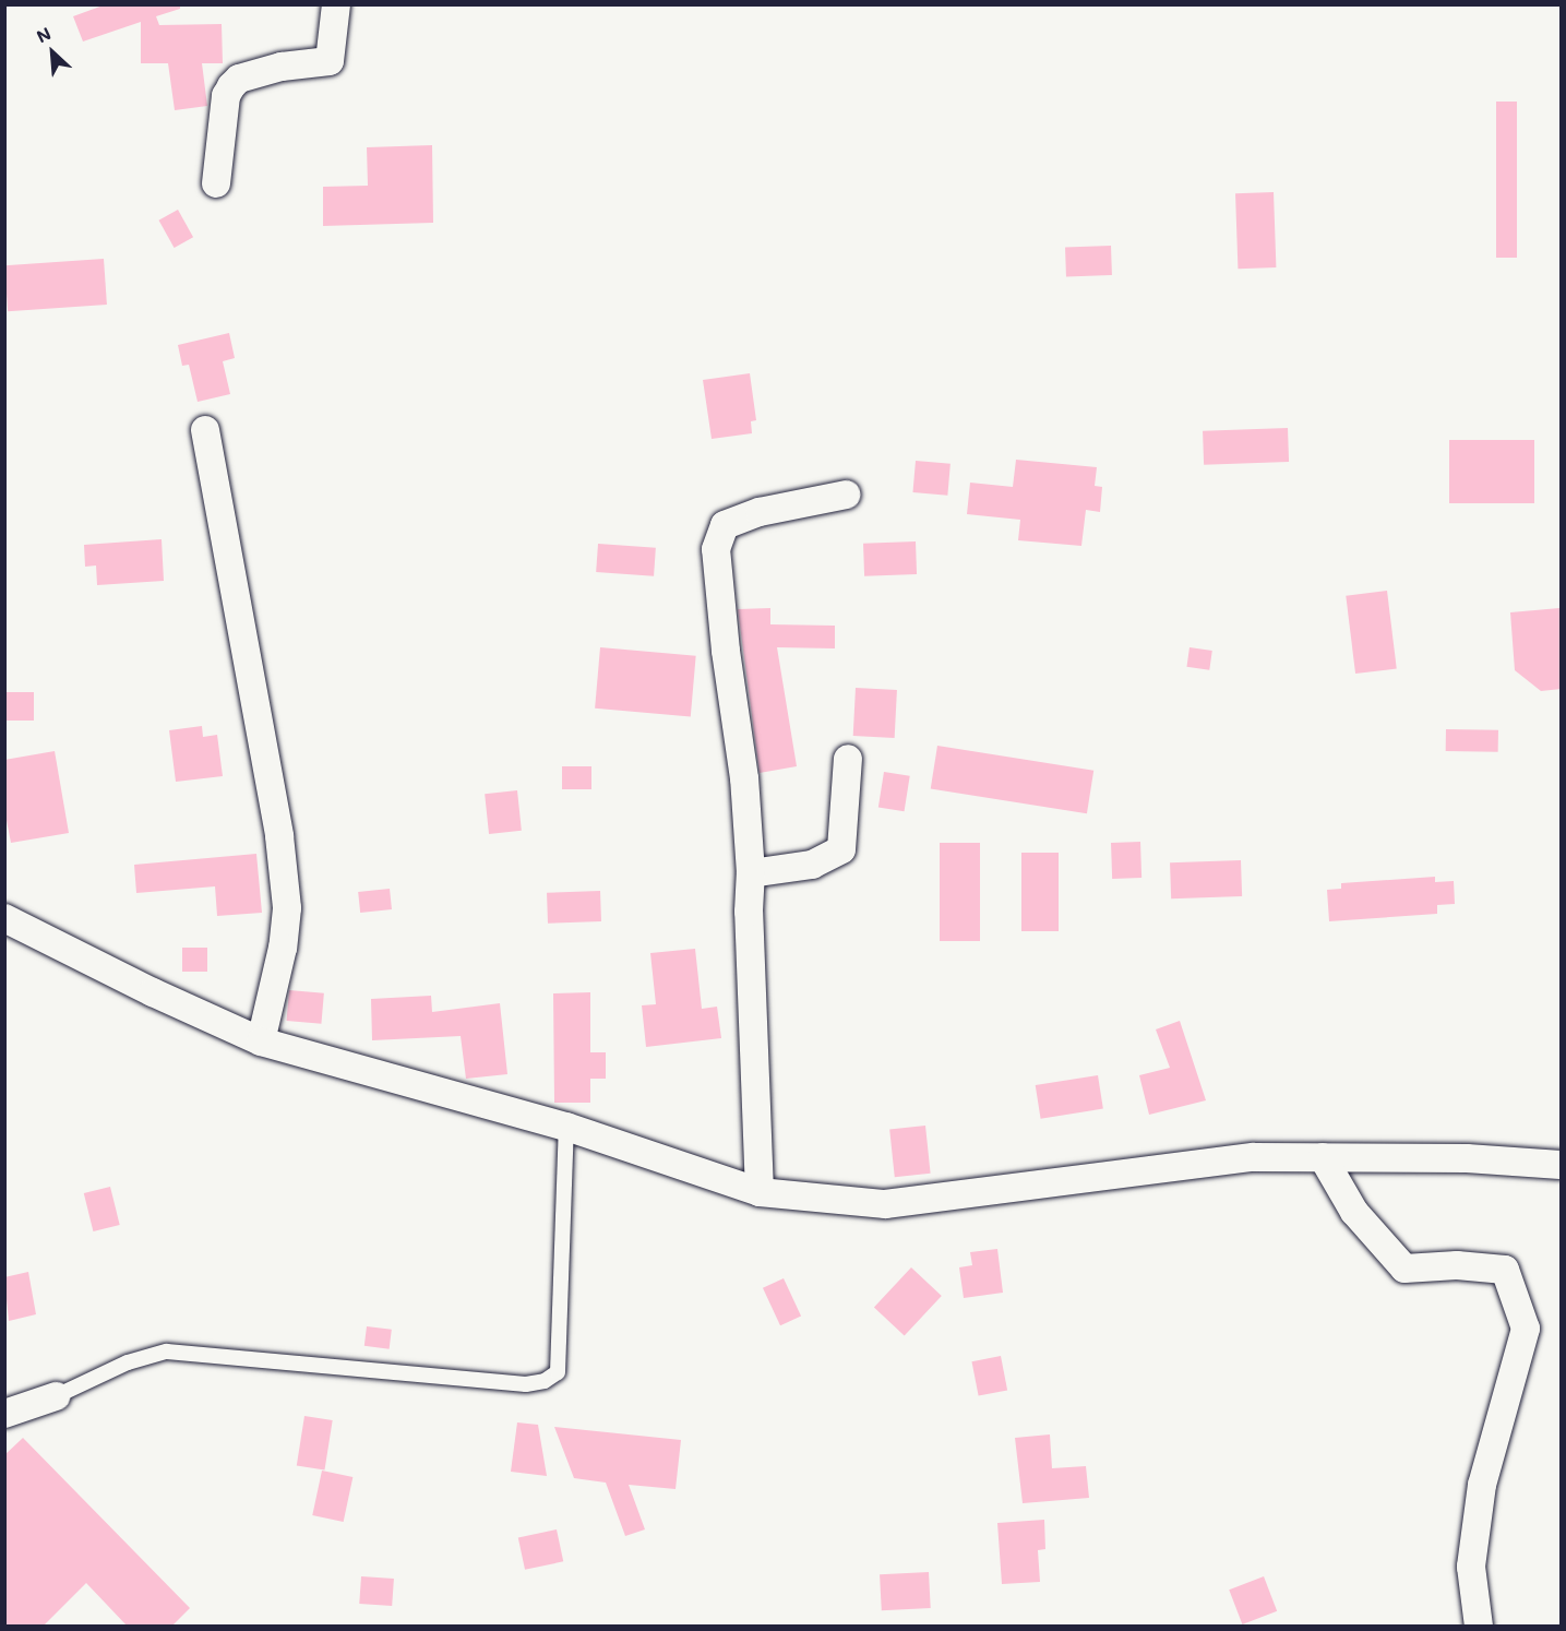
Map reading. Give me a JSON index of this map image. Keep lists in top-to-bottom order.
{
  "north": "top left"
}
